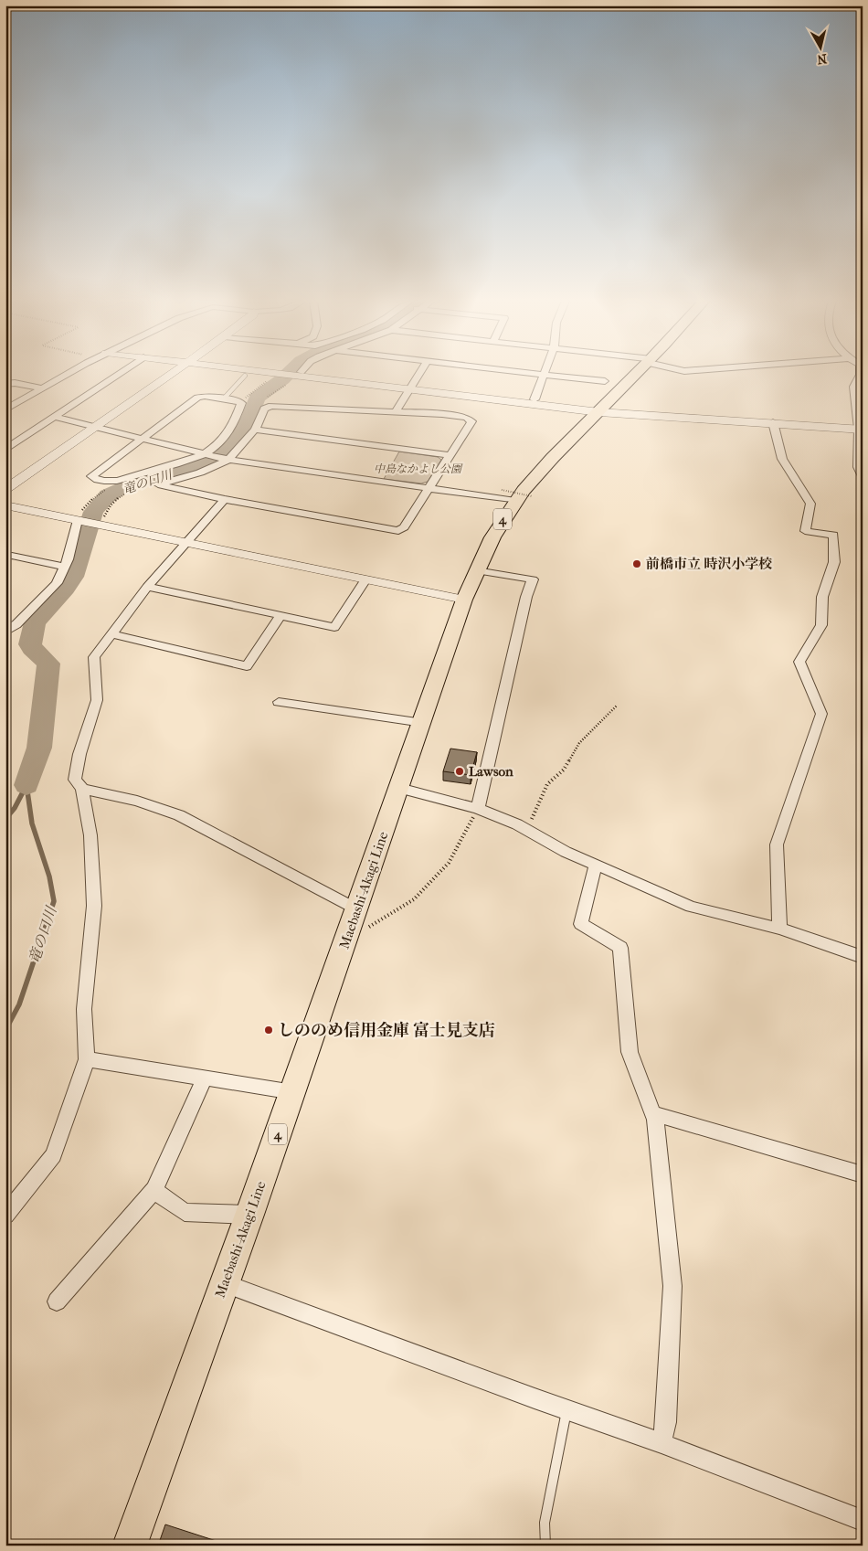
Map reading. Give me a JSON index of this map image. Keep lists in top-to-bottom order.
{
  "streets": {
    "main road": ["4", "Maebashi-Akagi Line"]
  },
  "water": ["竜の口川"],
  "parks": ["中島なかよし公園"],
  "places": ["前橋市立 時沢小学校", "Lawson", "しののめ信用金庫 富士見支店"],
  "north": "bottom"
}
